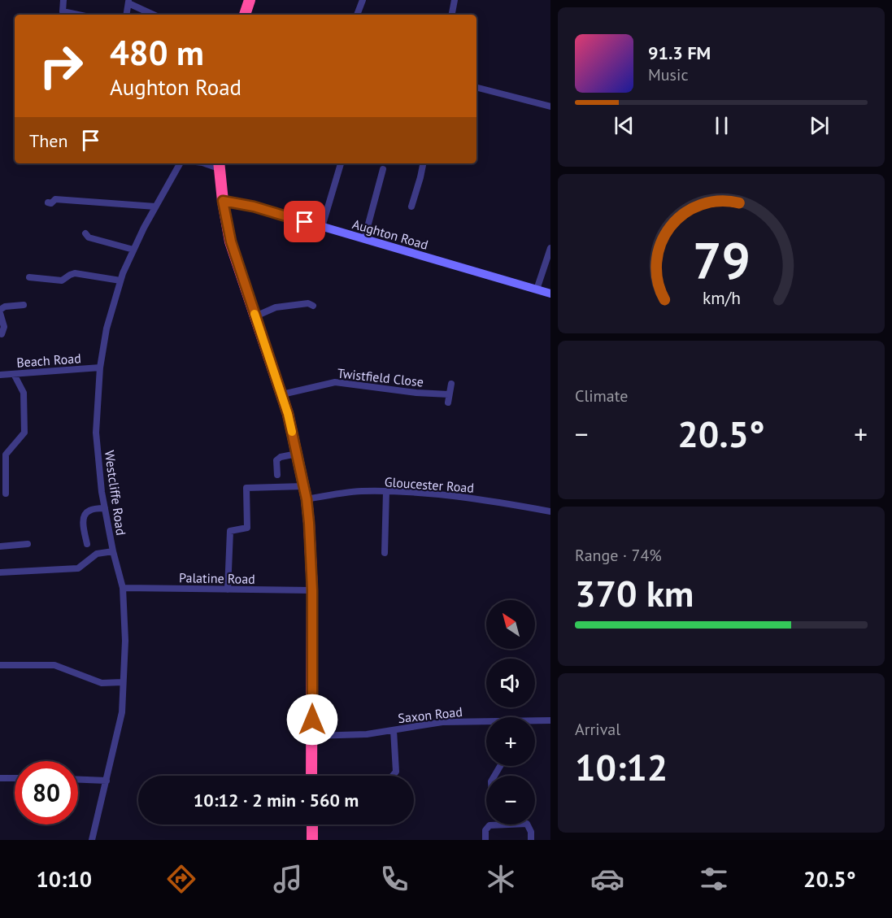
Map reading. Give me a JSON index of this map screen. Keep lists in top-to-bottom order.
{
  "streets": {
    "main road": ["Aughton Road"],
    "street": [
      "Beach Road",
      "Twistfield Close",
      "Gloucester Road",
      "Westcliffe Road",
      "Palatine Road",
      "Saxon Road"
    ]
  },
  "crossings": [
    ["Beach Road", "Westcliffe Road"],
    ["Westcliffe Road", "Palatine Road"]
  ],
  "north": "top left",
  "page": {
    "turn": ["480 m", "Aughton Road"],
    "song": ["91.3 FM", "Music"],
    "then": "Then",
    "tile": [
      "Climate",
      ["Range · 74%", "370 km"],
      ["Arrival", "10:12"]
    ],
    "heat": ["−", "20.5°", "+"],
    "map_buttons": ["+", "−"],
    "limit": "80",
    "trip": "10:12 · 2 min · 560 m",
    "tabs": ["10:10", "20.5°"],
    "gauge": ["79", "km/h"]
  }
}
